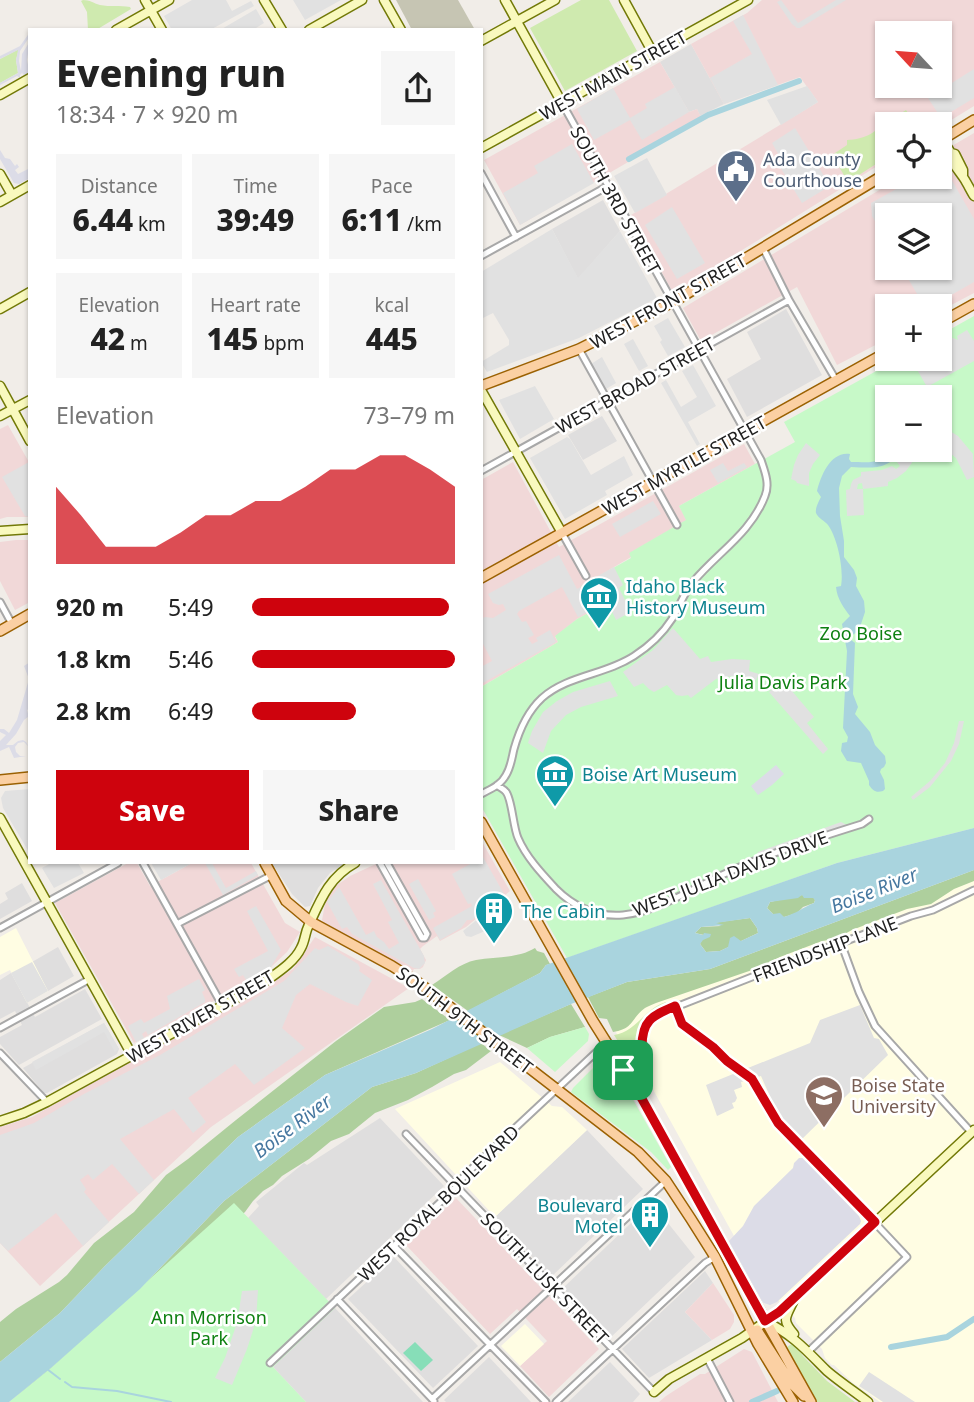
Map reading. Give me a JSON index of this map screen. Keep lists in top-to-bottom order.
{
  "streets": {
    "main road": ["WEST FRONT STREET", "WEST MYRTLE STREET", "SOUTH 9TH STREET"],
    "street": [
      "WEST MAIN STREET",
      "SOUTH 3RD STREET",
      "WEST BROAD STREET",
      "WEST JULIA DAVIS DRIVE",
      "FRIENDSHIP LANE",
      "WEST RIVER STREET",
      "WEST ROYAL BOULEVARD",
      "SOUTH LUSK STREET"
    ]
  },
  "crossings": [
    ["WEST MAIN STREET", "SOUTH 3RD STREET"],
    ["SOUTH 3RD STREET", "WEST FRONT STREET"],
    ["SOUTH 3RD STREET", "WEST BROAD STREET"],
    ["SOUTH 3RD STREET", "WEST MYRTLE STREET"],
    ["SOUTH 3RD STREET", "WEST JULIA DAVIS DRIVE"],
    ["WEST RIVER STREET", "SOUTH 9TH STREET"],
    ["SOUTH 9TH STREET", "WEST ROYAL BOULEVARD"],
    ["WEST ROYAL BOULEVARD", "SOUTH LUSK STREET"]
  ],
  "water": ["Boise River"],
  "parks": ["Zoo Boise", "Julia Davis Park", "Ann Morrison Park"],
  "places": {
    "public building": ["Ada County Courthouse"],
    "museum": ["Idaho Black History Museum", "Boise Art Museum"],
    "building": ["The Cabin", "Boulevard Motel"],
    "school or university": ["Boise State University"]
  },
  "north": "top left",
  "page": {
    "map_buttons": ["+", "−"],
    "heading": ["Evening run", "18:34 · 7 × 920 m"],
    "stats": [
      ["Distance", "6.44 km"],
      ["Time", "39:49"],
      ["Pace", "6:11 /km"],
      ["Elevation", "42 m"],
      ["Heart rate", "145 bpm"],
      ["kcal", "445"]
    ],
    "chart": ["Elevation", "73–79 m"],
    "list": [
      {
        "name": "920 m",
        "note": "5:49"
      },
      {
        "name": "1.8 km",
        "note": "5:46"
      },
      {
        "name": "2.8 km",
        "note": "6:49"
      }
    ],
    "buttons": ["Save", "Share"]
  }
}
